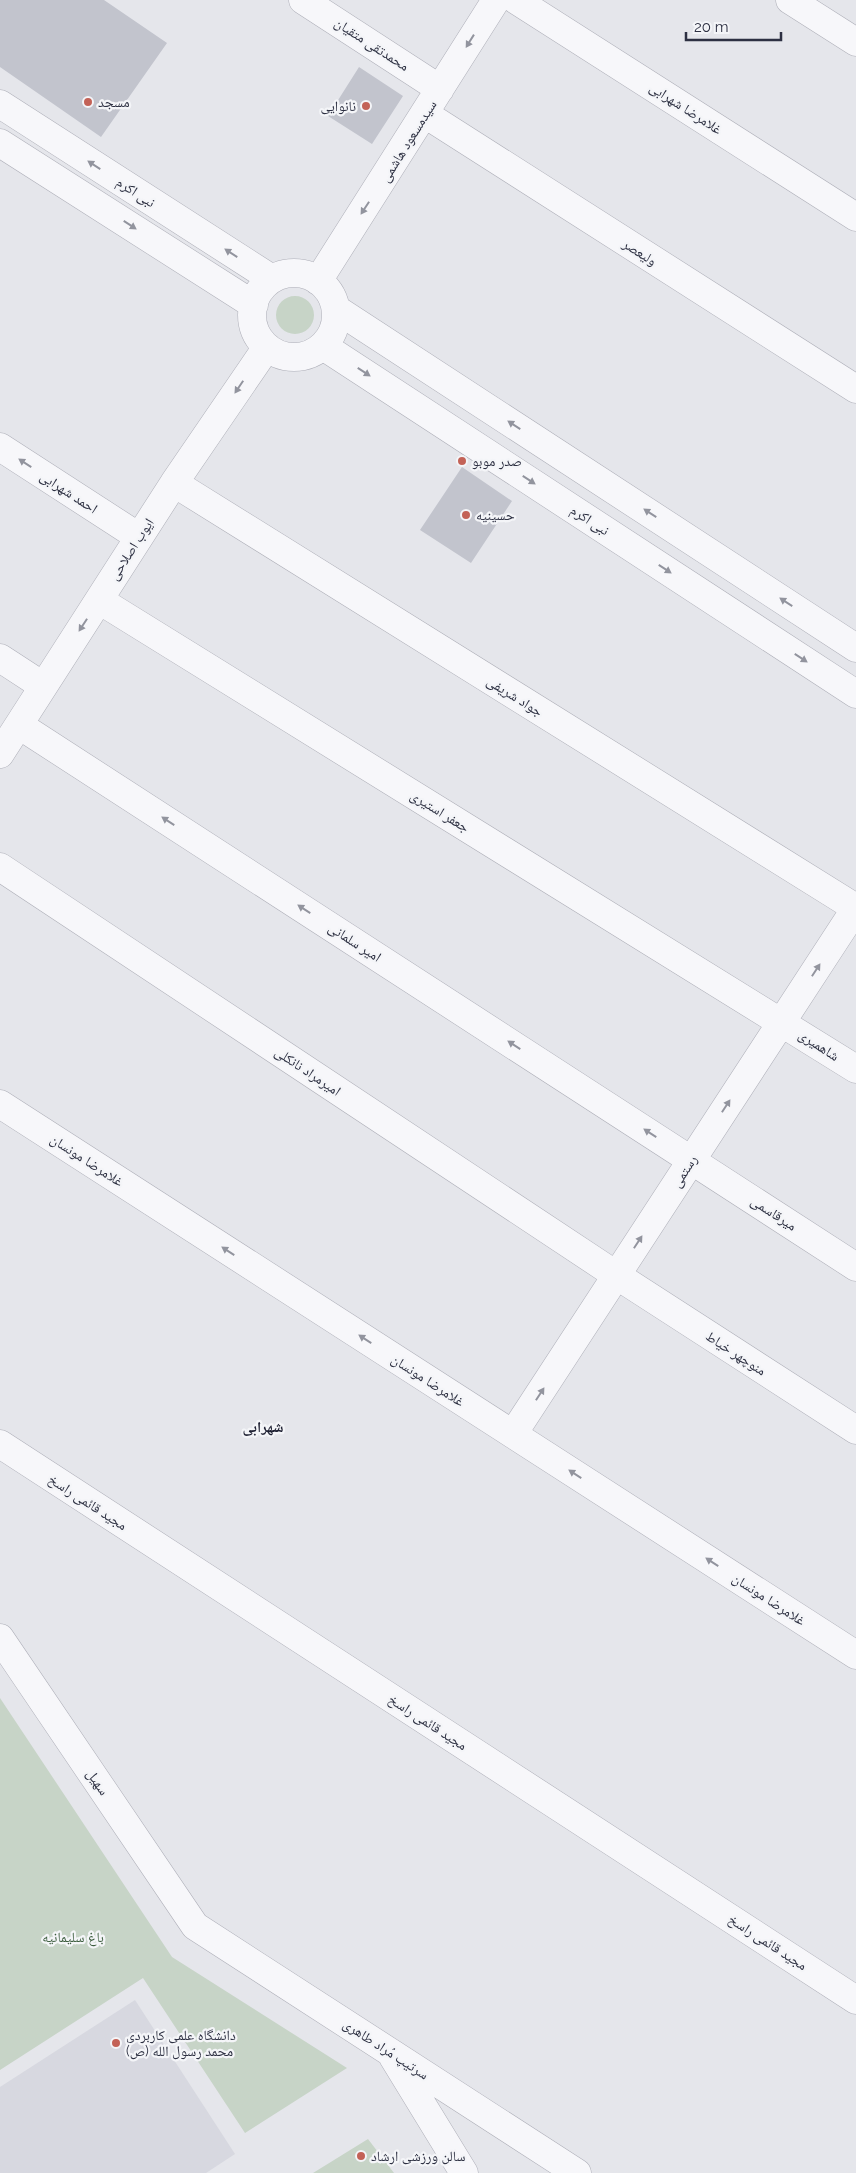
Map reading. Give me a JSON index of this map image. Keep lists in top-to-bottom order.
{
  "streets": {
    "street": [
      "محمدتقی متقیان",
      "غلامرضا شهرابی",
      "سیدمسعود هاشمی",
      "نبی اکرم",
      "ولیعصر",
      "احمد شهرابی",
      "ایوب اصلاحی",
      "جواد شریفی",
      "جعفر استیری",
      "امیر سلمانی",
      "شاهمیری",
      "امیرمراد نانکلی",
      "غلامرضا مونسان",
      "رستمی",
      "میرقاسمی",
      "منوچهر خیاط",
      "مجید قائمی راسخ",
      "سهیل",
      "سرتیپ مُراد طاهری"
    ]
  },
  "crossings": [
    ["محمدتقی متقیان", "سیدمسعود هاشمی"],
    ["سیدمسعود هاشمی", "نبی اکرم"],
    ["سیدمسعود هاشمی", "ولیعصر"],
    ["سیدمسعود هاشمی", "ایوب اصلاحی"],
    ["نبی اکرم", "ایوب اصلاحی"],
    ["احمد شهرابی", "ایوب اصلاحی"],
    ["ایوب اصلاحی", "جواد شریفی"],
    ["ایوب اصلاحی", "جعفر استیری"],
    ["ایوب اصلاحی", "امیر سلمانی"],
    ["جواد شریفی", "رستمی"],
    ["جعفر استیری", "شاهمیری"],
    ["جعفر استیری", "رستمی"],
    ["امیر سلمانی", "رستمی"],
    ["امیر سلمانی", "میرقاسمی"],
    ["شاهمیری", "رستمی"],
    ["امیرمراد نانکلی", "رستمی"],
    ["امیرمراد نانکلی", "منوچهر خیاط"],
    ["غلامرضا مونسان", "رستمی"],
    ["رستمی", "میرقاسمی"],
    ["رستمی", "منوچهر خیاط"],
    ["سهیل", "سرتیپ مُراد طاهری"]
  ],
  "one_way": [
    "سیدمسعود هاشمی",
    "ایوب اصلاحی",
    "امیر سلمانی",
    "غلامرضا مونسان",
    "رستمی"
  ],
  "districts": ["شهرابی"],
  "parks": ["باغ سلیمانیه"],
  "places": [
    "مسجد",
    "نانوایی",
    "صدر موبو",
    "حسینیه",
    "دانشگاه علمی کاربردی محمد رسول الله (ص)",
    "سالن ورزشی ارشاد"
  ],
  "scale_bar": "20 m"
}
